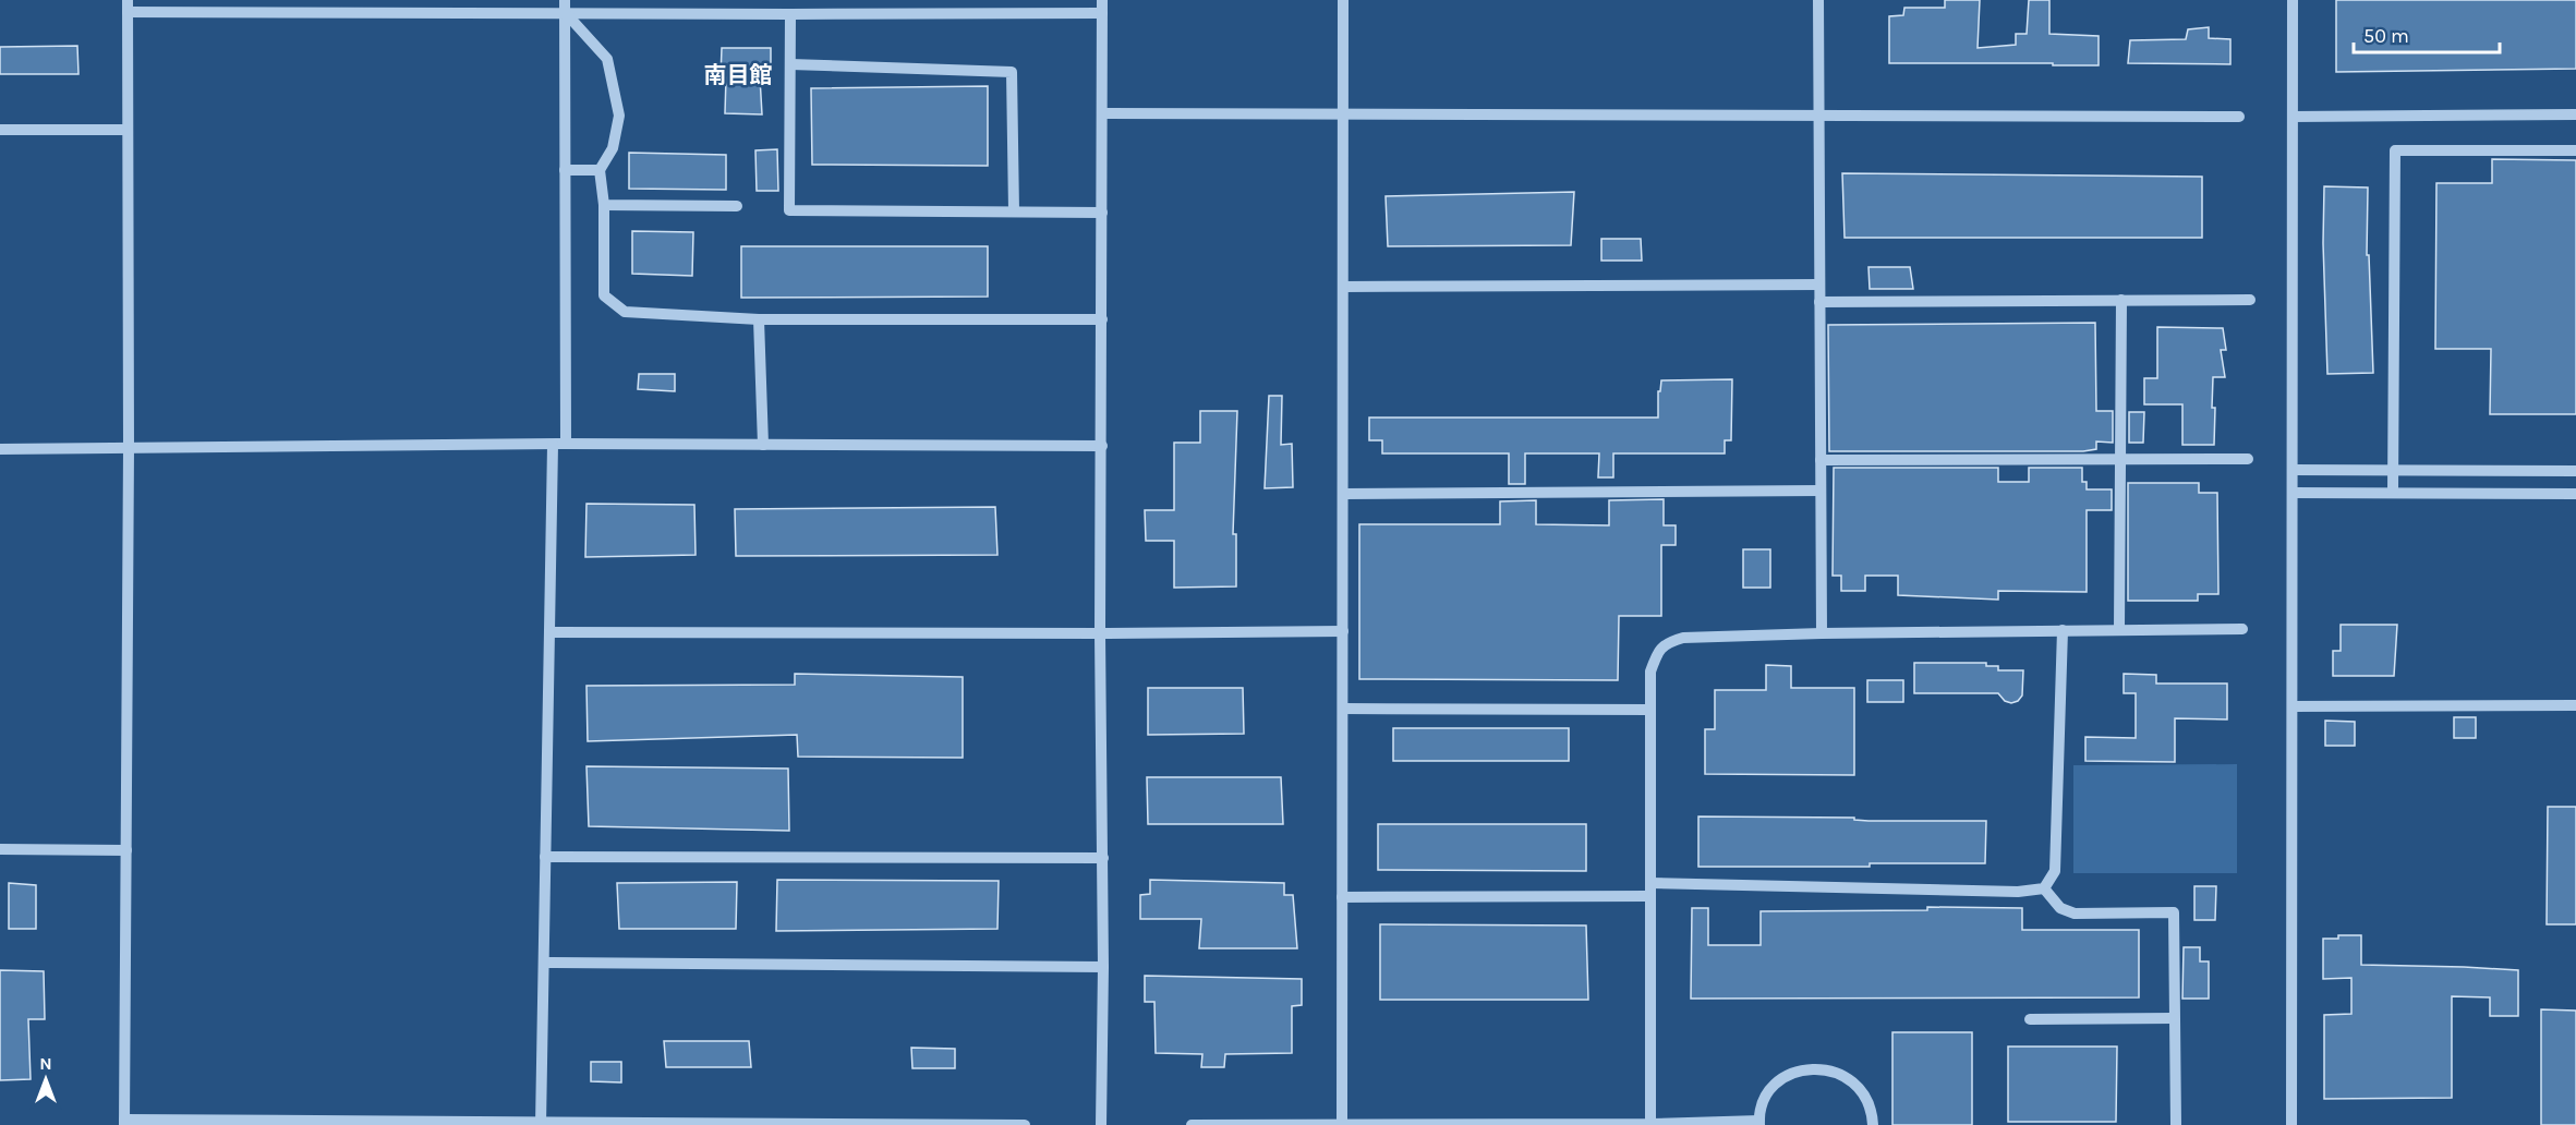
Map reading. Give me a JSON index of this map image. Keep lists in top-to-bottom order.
{
  "districts": ["南目館"],
  "scale_bar": "50 m",
  "north": "top"
}
